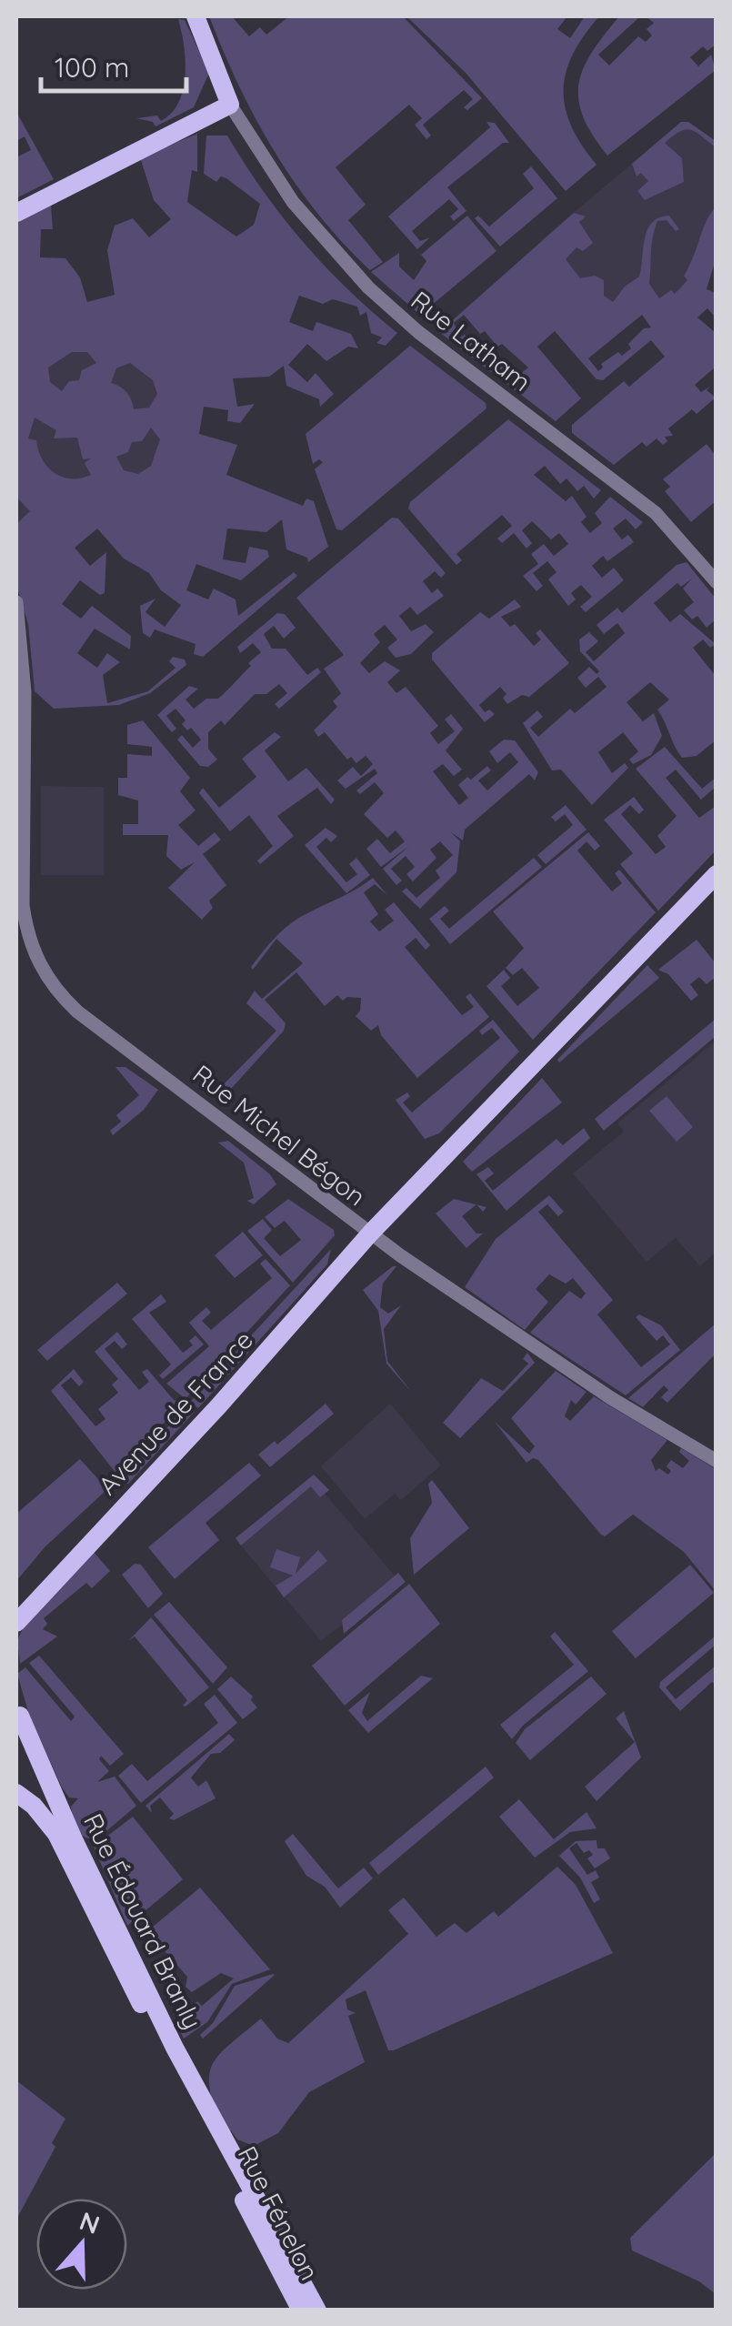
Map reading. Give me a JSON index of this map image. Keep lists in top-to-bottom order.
{
  "streets": {
    "main road": ["Avenue de France", "Rue Édouard Branly", "Rue Fénelon"],
    "street": ["Rue Latham", "Rue Michel Bégon"]
  },
  "crossings": [
    ["Rue Michel Bégon", "Avenue de France"],
    ["Rue Édouard Branly", "Rue Fénelon"]
  ],
  "scale_bar": "100 m",
  "north": "top"
}
